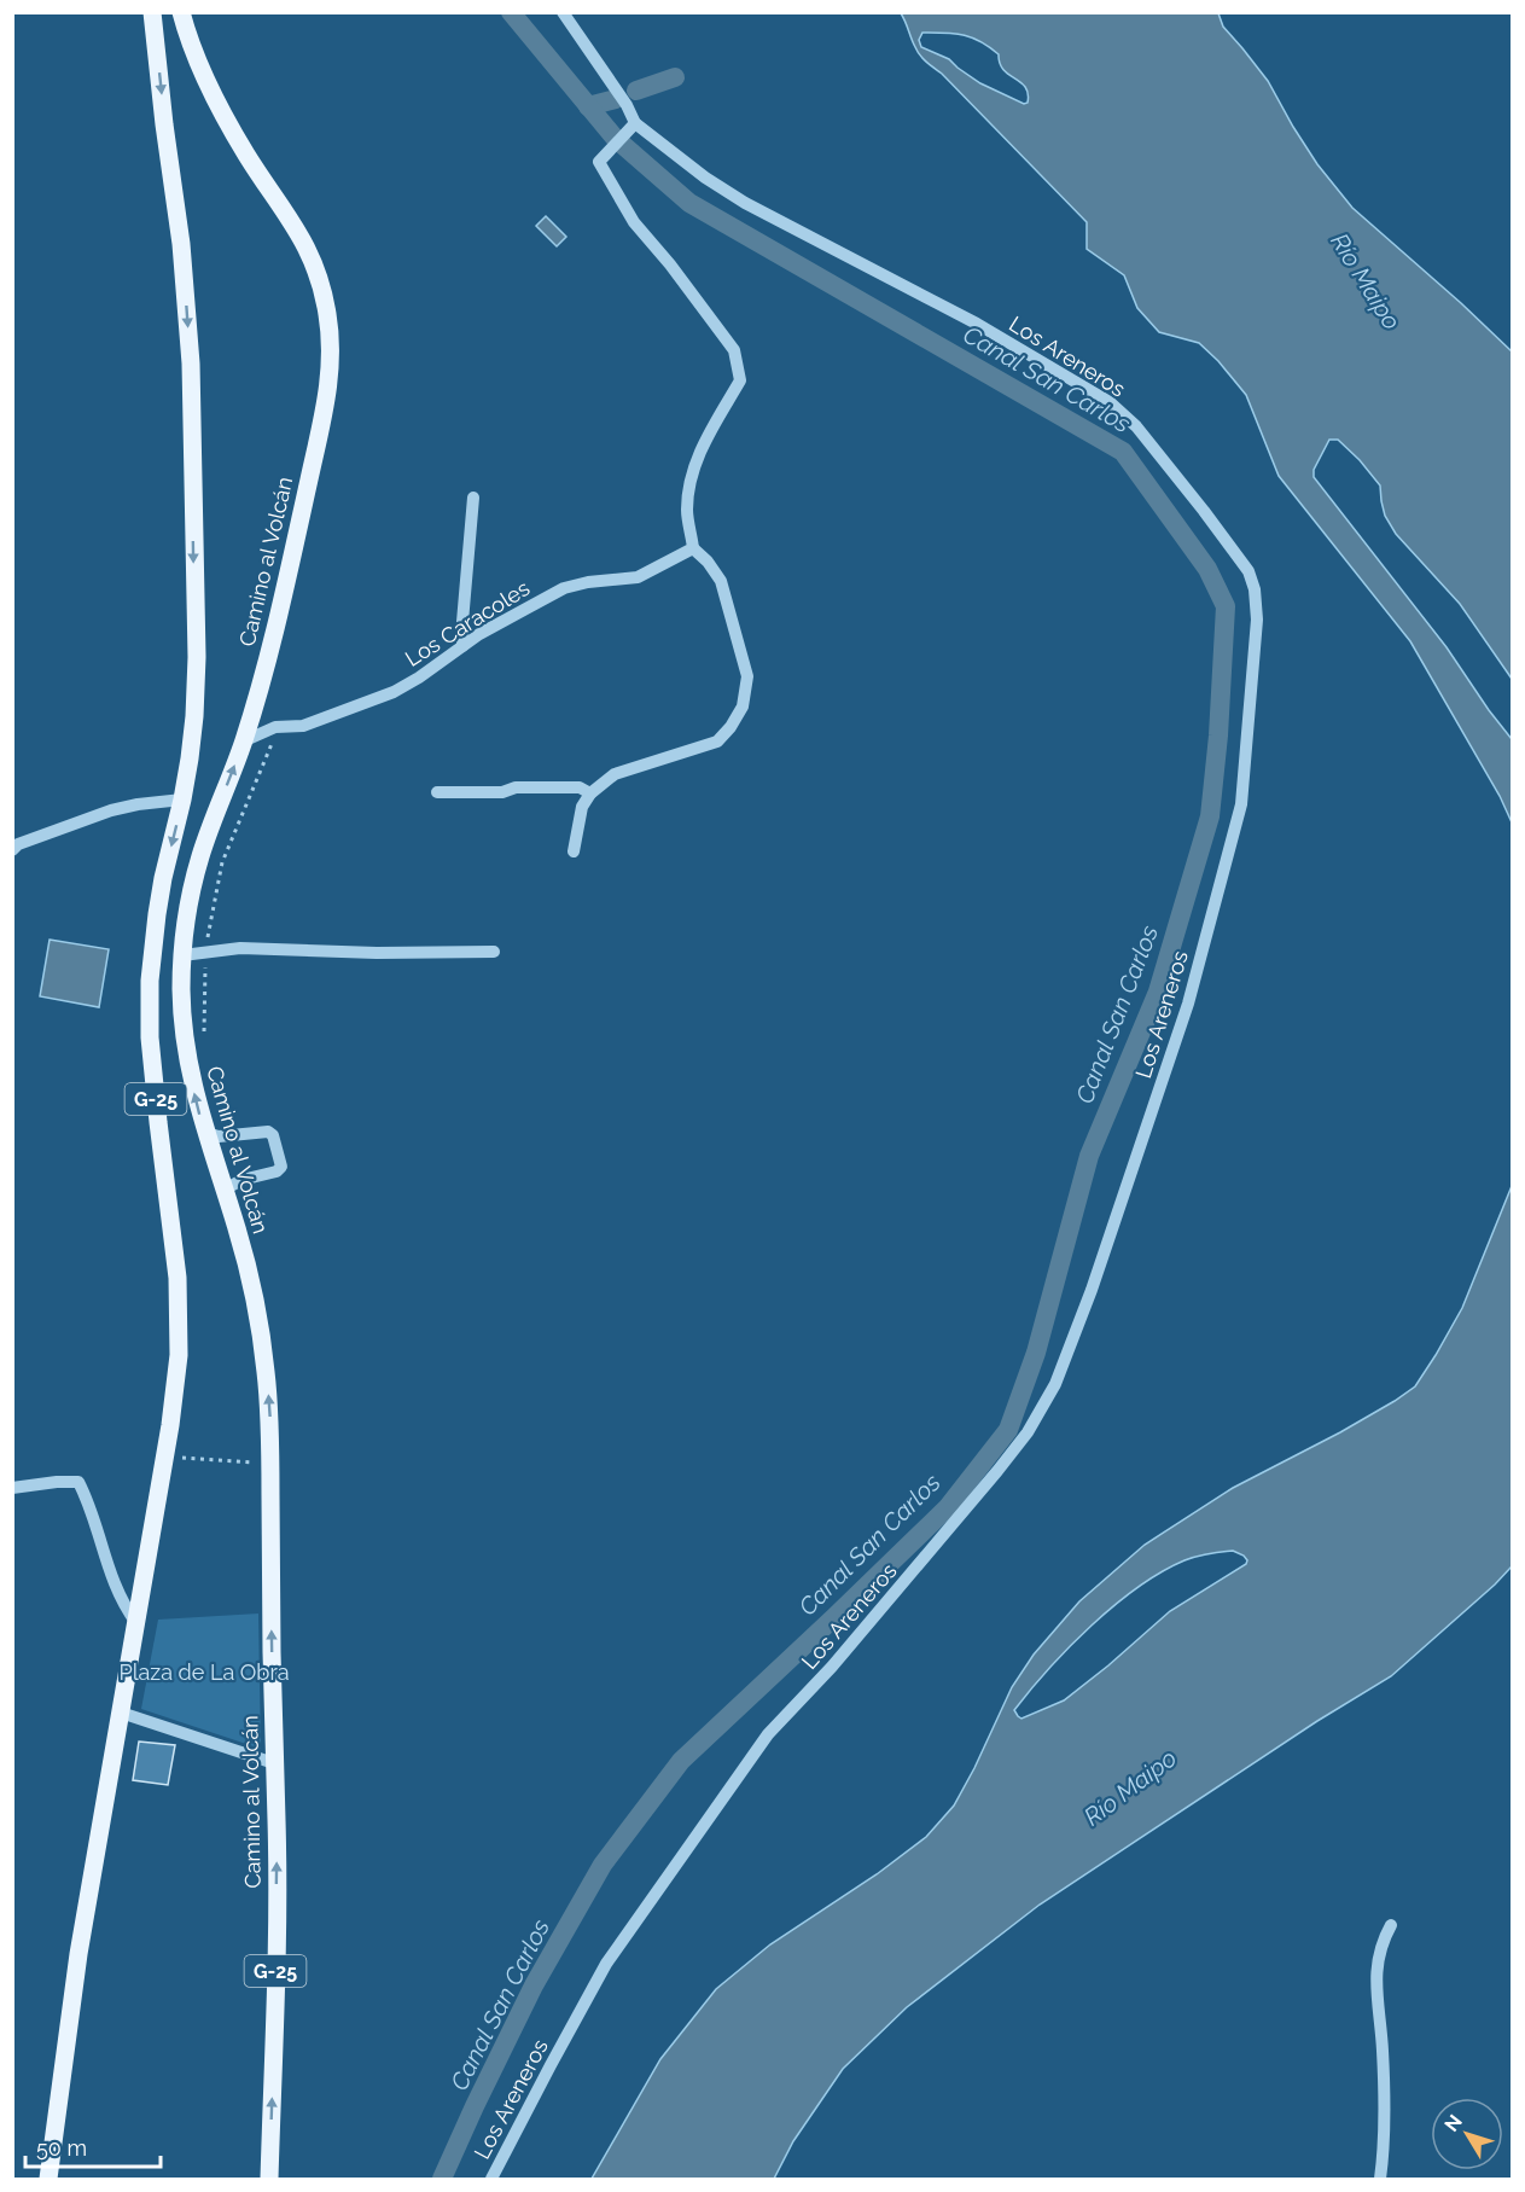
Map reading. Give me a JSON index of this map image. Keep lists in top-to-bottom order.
{
  "streets": {
    "main road": ["Camino al Volcán", "G-25"],
    "street": ["Los Areneros", "Los Caracoles"]
  },
  "crossings": [
    ["Camino al Volcán", "Los Caracoles"]
  ],
  "water": ["Río Maipo", "Canal San Carlos"],
  "parks": ["Plaza de La Obra"],
  "scale_bar": "50 m",
  "north": "top left"
}
